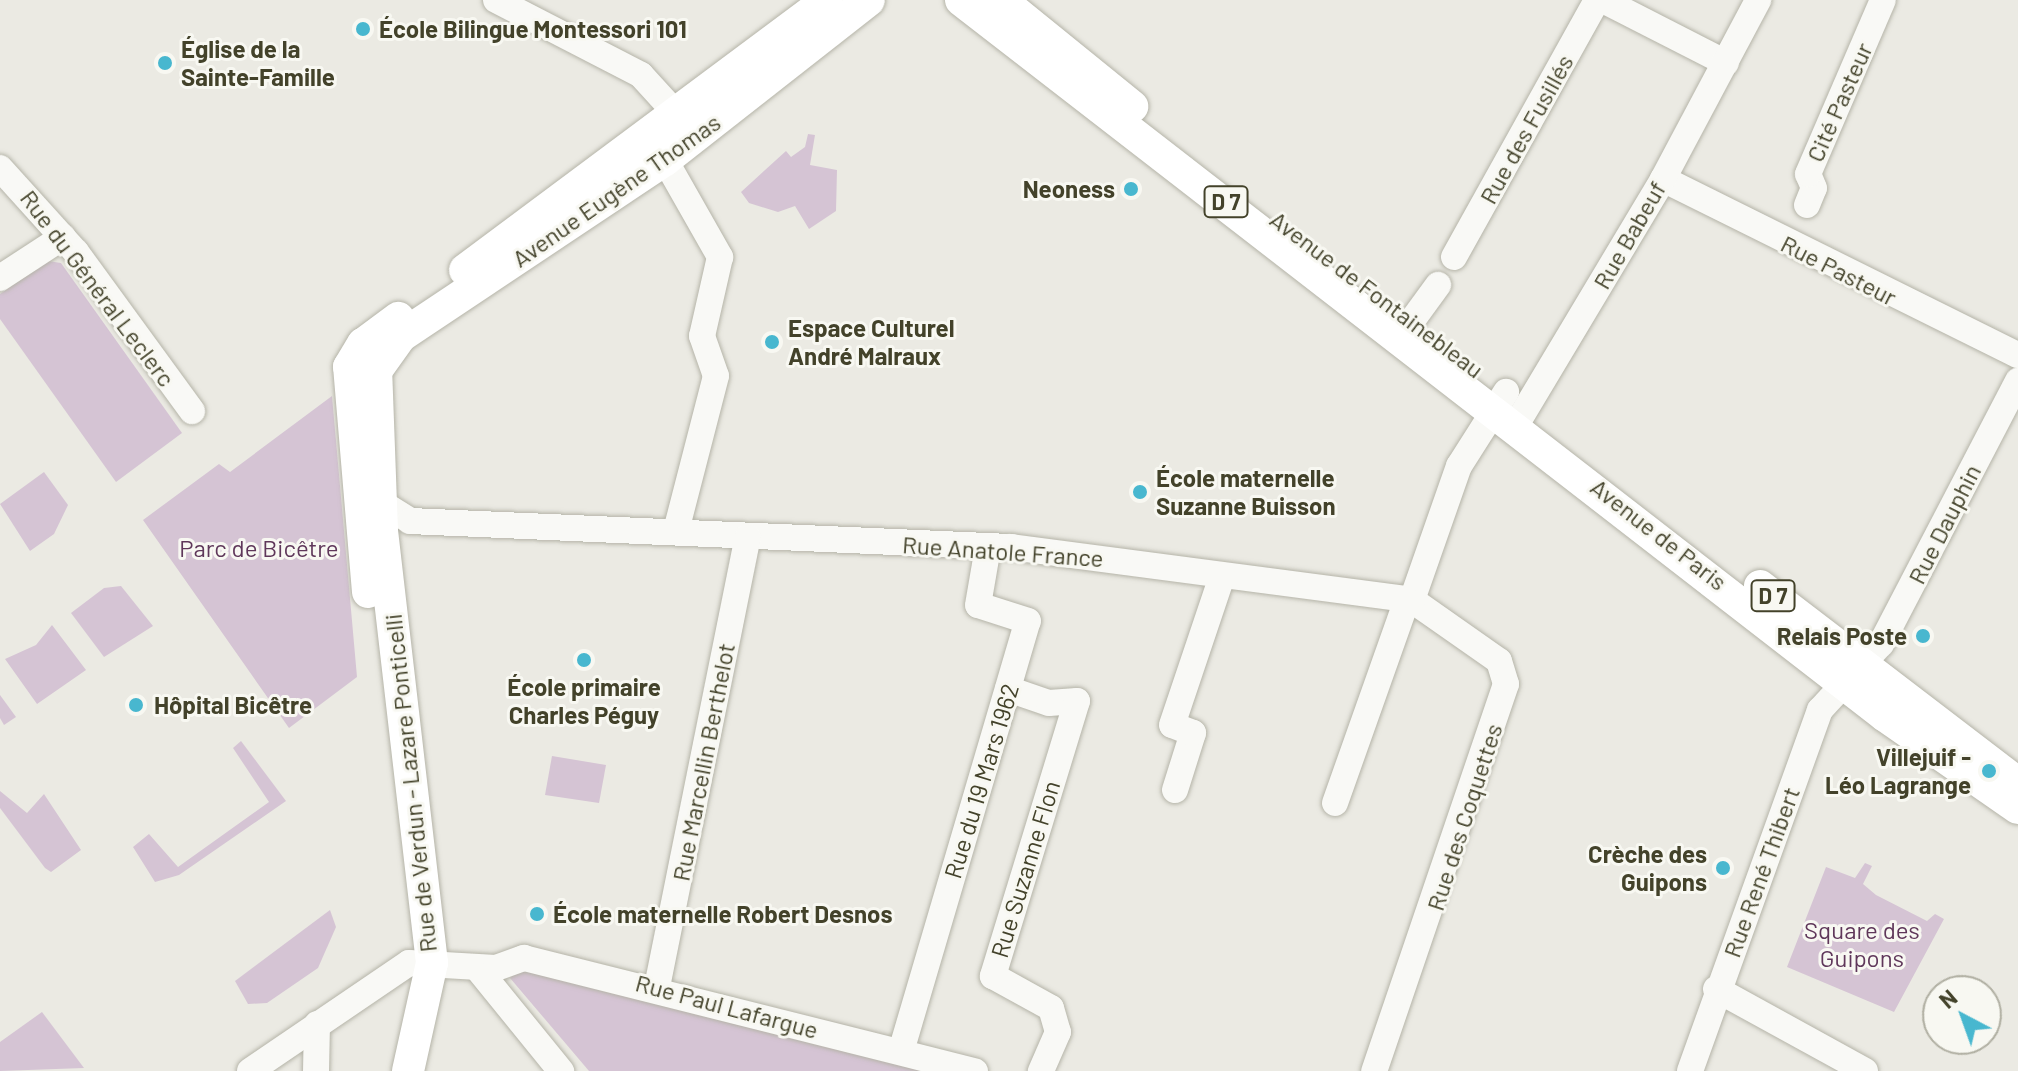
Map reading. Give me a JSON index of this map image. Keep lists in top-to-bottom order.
{
  "streets": {
    "main road": [
      "Avenue Eugène Thomas",
      "D 7",
      "Avenue de Fontainebleau",
      "Avenue de Paris",
      "Rue de Verdun - Lazare Ponticelli"
    ],
    "street": [
      "Cité Pasteur",
      "Rue des Fusillés",
      "Rue Babeuf",
      "Rue Pasteur",
      "Rue du Général Leclerc",
      "Rue Dauphin",
      "Rue Anatole France",
      "Rue Marcellin Berthelot",
      "Rue du 19 Mars 1962",
      "Rue des Coquettes",
      "Rue Suzanne Flon",
      "Rue René Thibert",
      "Rue Paul Lafargue"
    ]
  },
  "crossings": [
    ["Rue des Fusillés", "Rue Babeuf"],
    ["Avenue Eugène Thomas", "Rue de Verdun - Lazare Ponticelli"],
    ["Rue Babeuf", "Rue Pasteur"],
    ["Rue Babeuf", "Avenue de Fontainebleau"],
    ["Rue Babeuf", "Avenue de Paris"],
    ["Avenue de Fontainebleau", "Avenue de Paris"],
    ["Rue Dauphin", "Avenue de Paris"],
    ["Rue Dauphin", "Rue René Thibert"],
    ["Avenue de Paris", "Rue René Thibert"],
    ["Rue Anatole France", "Rue Marcellin Berthelot"],
    ["Rue Anatole France", "Rue du 19 Mars 1962"],
    ["Rue Anatole France", "Rue de Verdun - Lazare Ponticelli"],
    ["Rue Anatole France", "Rue des Coquettes"],
    ["Rue Marcellin Berthelot", "Rue Paul Lafargue"],
    ["Rue du 19 Mars 1962", "Rue Suzanne Flon"],
    ["Rue du 19 Mars 1962", "Rue Paul Lafargue"]
  ],
  "parks": ["Parc de Bicêtre", "Square des Guipons"],
  "places": [
    "École Bilingue Montessori 101",
    "Église de la Sainte-Famille",
    "Neoness",
    "Espace Culturel André Malraux",
    "École maternelle Suzanne Buisson",
    "Relais Poste",
    "École primaire Charles Péguy",
    "Hôpital Bicêtre",
    "Villejuif - Léo Lagrange",
    "Crèche des Guipons",
    "École maternelle Robert Desnos"
  ],
  "north": "top left"
}
